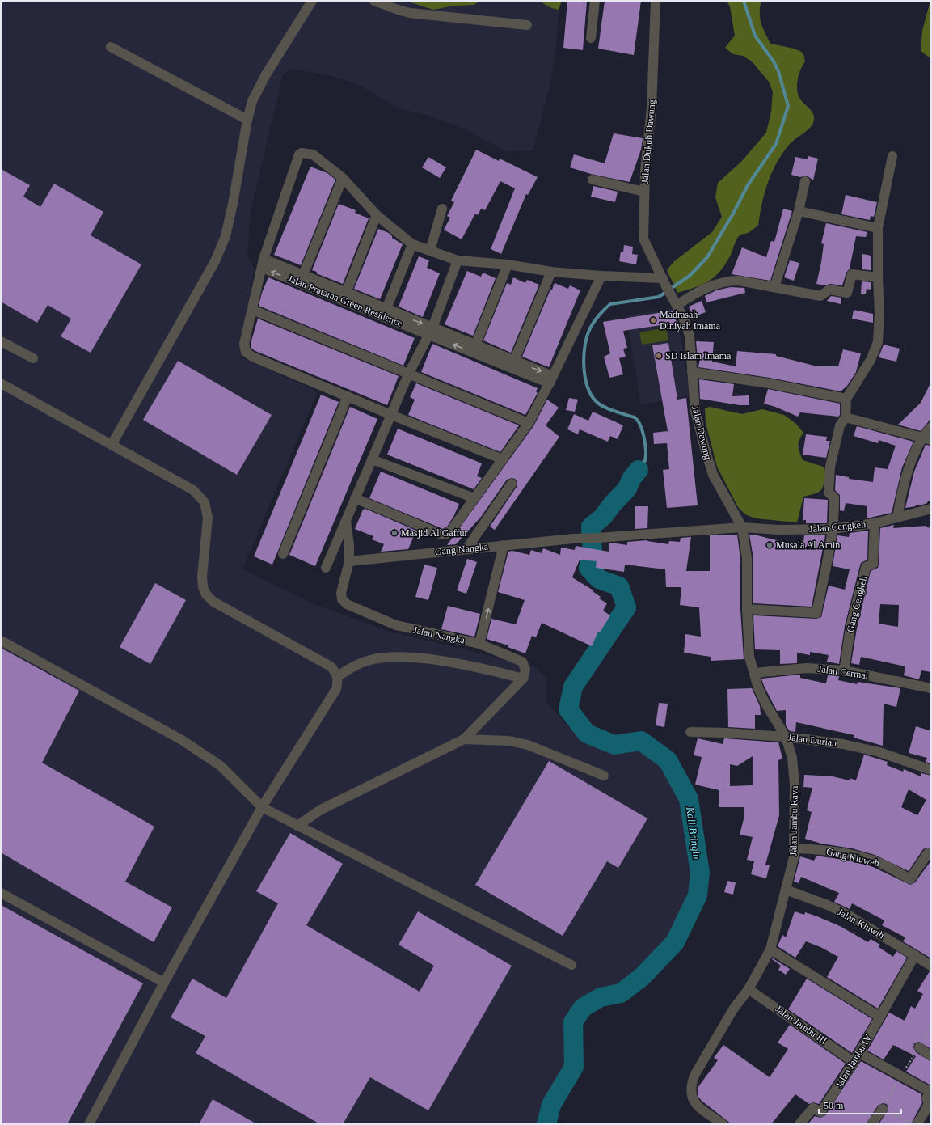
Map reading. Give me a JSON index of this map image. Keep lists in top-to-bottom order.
{
  "streets": {
    "street": [
      "Jalan Dukuh Dawung",
      "Jalan Pratama Green Residence",
      "Jalan Dawung",
      "Jalan Cengkeh",
      "Gang Nangka",
      "Gang Cengkeh",
      "Jalan Nangka",
      "Jalan Cermai",
      "Jalan Durian",
      "Jalan Jambu Raya",
      "Gang Kluweh",
      "Jalan Kluwih",
      "Jalan Jambu III",
      "Jalan Jambu IV"
    ]
  },
  "crossings": [
    ["Jalan Dukuh Dawung", "Jalan Dawung"],
    ["Jalan Dawung", "Jalan Cengkeh"],
    ["Jalan Dawung", "Gang Nangka"],
    ["Jalan Dawung", "Jalan Jambu Raya"],
    ["Jalan Cengkeh", "Gang Nangka"],
    ["Jalan Cengkeh", "Gang Cengkeh"],
    ["Jalan Cengkeh", "Jalan Jambu Raya"],
    ["Gang Nangka", "Jalan Nangka"],
    ["Gang Nangka", "Jalan Jambu Raya"],
    ["Gang Cengkeh", "Jalan Cermai"],
    ["Jalan Cermai", "Jalan Jambu Raya"],
    ["Jalan Durian", "Jalan Jambu Raya"],
    ["Jalan Jambu Raya", "Gang Kluweh"],
    ["Jalan Jambu Raya", "Jalan Kluwih"],
    ["Jalan Jambu Raya", "Jalan Jambu III"],
    ["Jalan Kluwih", "Jalan Jambu IV"],
    ["Jalan Jambu III", "Jalan Jambu IV"]
  ],
  "water": ["Kali Bringin"],
  "places": [
    "Madrasah Diniyah Imama",
    "SD Islam Imama",
    "Masjid Al Gaffur",
    "Musala Al Amin"
  ],
  "scale_bar": "50 m"
}
